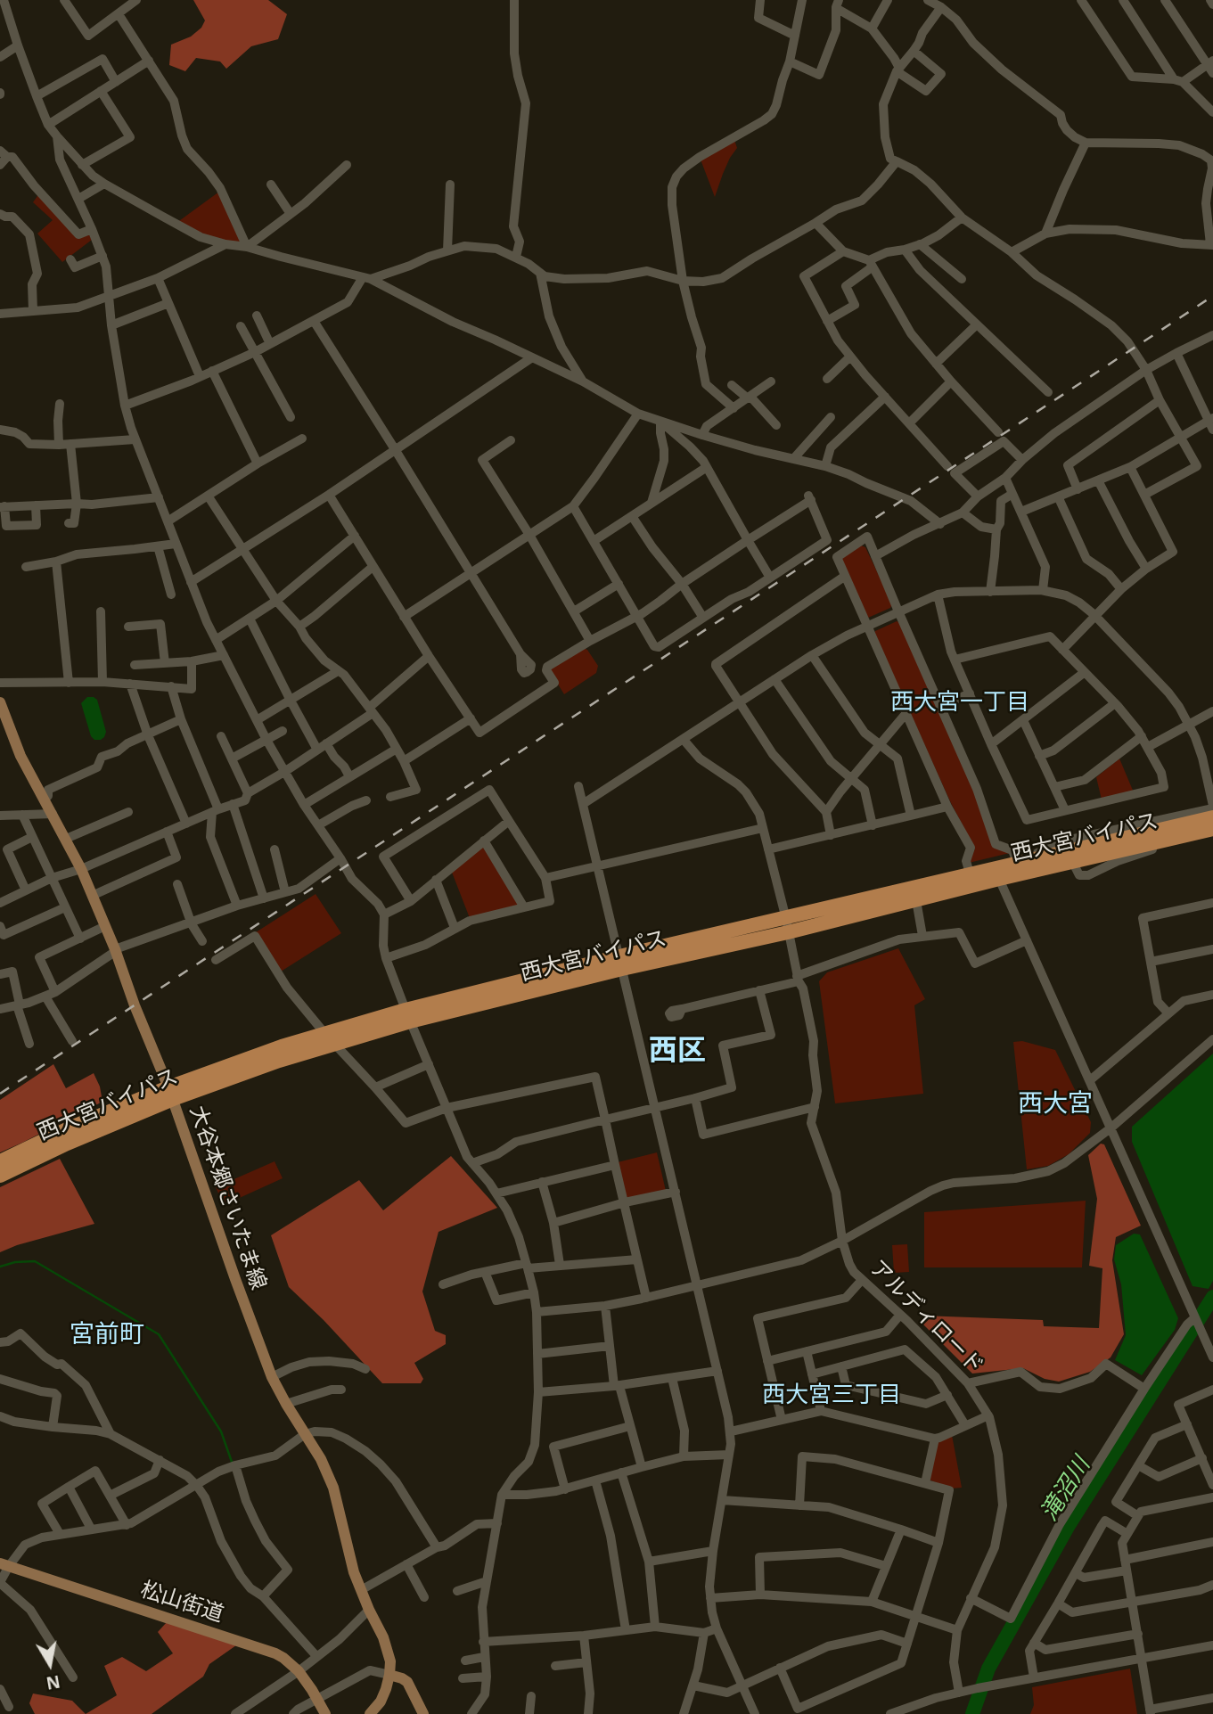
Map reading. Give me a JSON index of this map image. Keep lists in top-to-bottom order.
{
  "streets": {
    "highway": ["西大宮バイパス"],
    "main road": ["大谷本郷さいたま線", "松山街道"],
    "street": ["アルディロード"]
  },
  "crossings": [
    ["西大宮バイパス", "大谷本郷さいたま線"],
    ["西大宮バイパス", "アルディロード"]
  ],
  "districts": [
    "西大宮一丁目",
    "西区",
    "西大宮",
    "宮前町",
    "西大宮三丁目"
  ],
  "water": ["滝沼川"],
  "north": "bottom"
}
